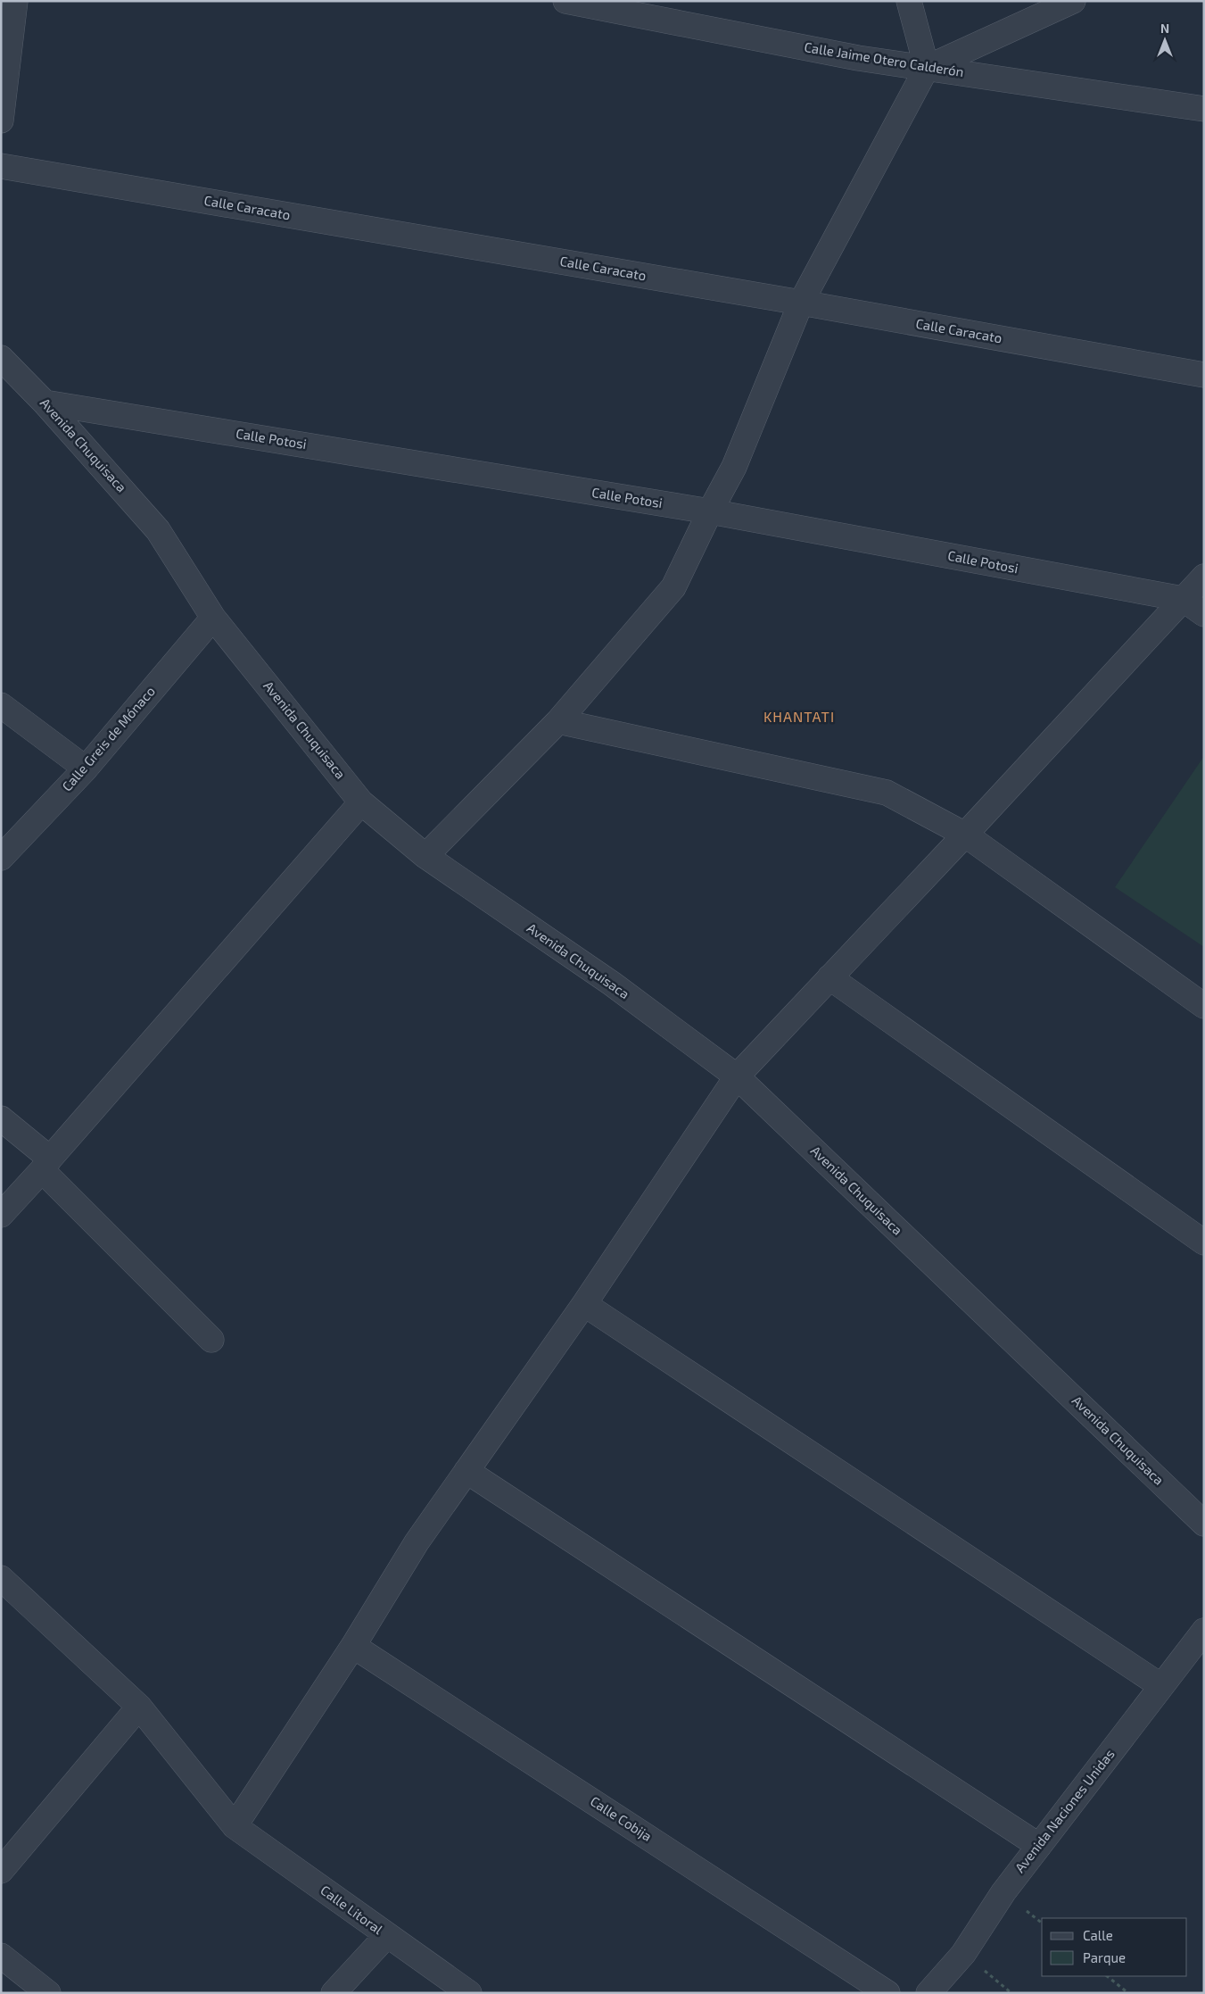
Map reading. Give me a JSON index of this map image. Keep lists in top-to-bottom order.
{
  "streets": {
    "street": [
      "Calle Jaime Otero Calderón",
      "Calle Caracato",
      "Calle Potosi",
      "Avenida Chuquisaca",
      "Calle Greis de Mónaco",
      "Avenida Naciones Unidas",
      "Calle Cobija",
      "Calle Litoral"
    ]
  },
  "crossings": [
    ["Calle Potosi", "Avenida Chuquisaca"],
    ["Avenida Chuquisaca", "Calle Greis de Mónaco"]
  ],
  "districts": ["KHANTATI"],
  "legend": ["Calle", "Parque"],
  "north": "top"
}
